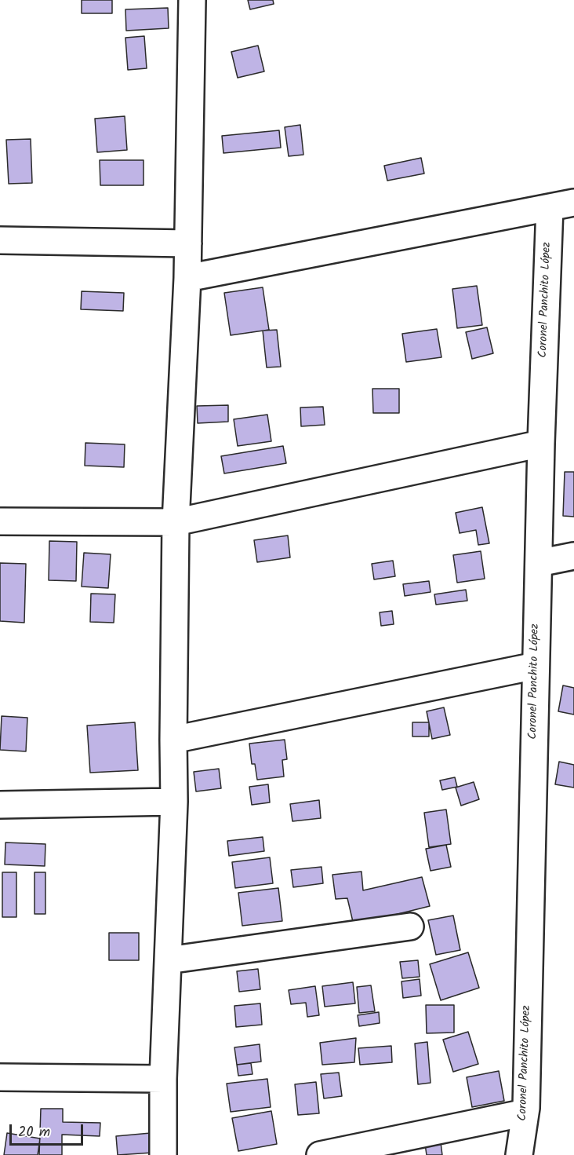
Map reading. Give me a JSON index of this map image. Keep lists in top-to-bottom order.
{
  "streets": {
    "street": ["Coronel Panchito López"]
  },
  "scale_bar": "20 m"
}
